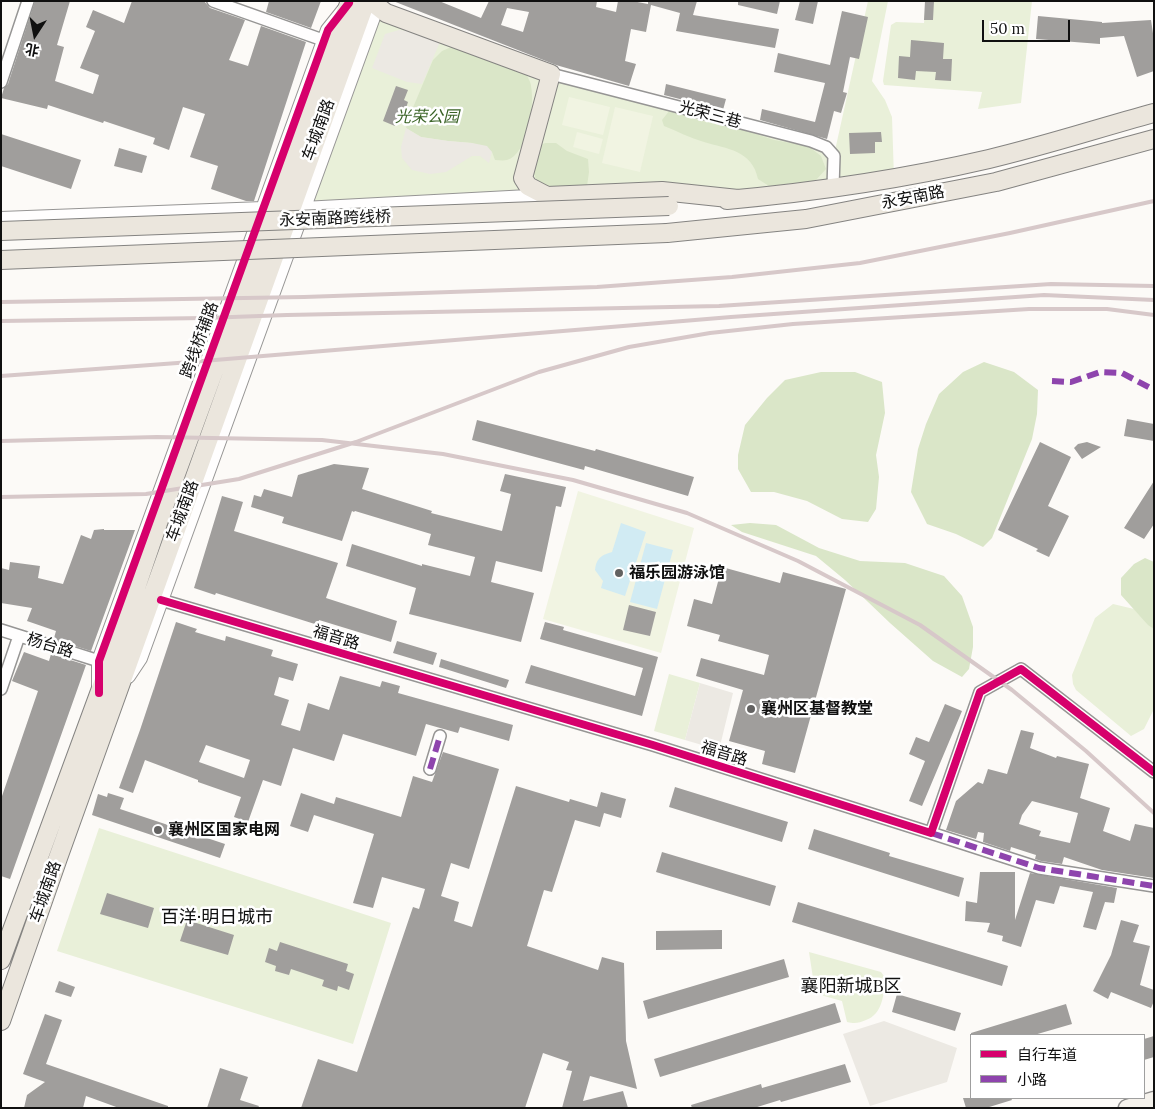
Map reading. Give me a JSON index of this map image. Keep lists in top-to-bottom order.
{
  "streets": {
    "main road": ["车城南路", "永安南路", "永安南路跨线桥"],
    "street": [
      "光荣三巷",
      "跨线桥辅路",
      "福音路",
      "杨台路"
    ]
  },
  "crossings": [
    ["光荣三巷", "永安南路"],
    ["车城南路", "跨线桥辅路"],
    ["永安南路", "永安南路跨线桥"],
    ["跨线桥辅路", "杨台路"]
  ],
  "districts": ["百洋·明日城市", "襄阳新城B区"],
  "parks": ["光荣公园"],
  "places": ["福乐园游泳馆", "襄州区基督教堂", "襄州区国家电网"],
  "legend": ["自行车道", "小路"],
  "scale_bar": "50 m",
  "north": "bottom"
}
